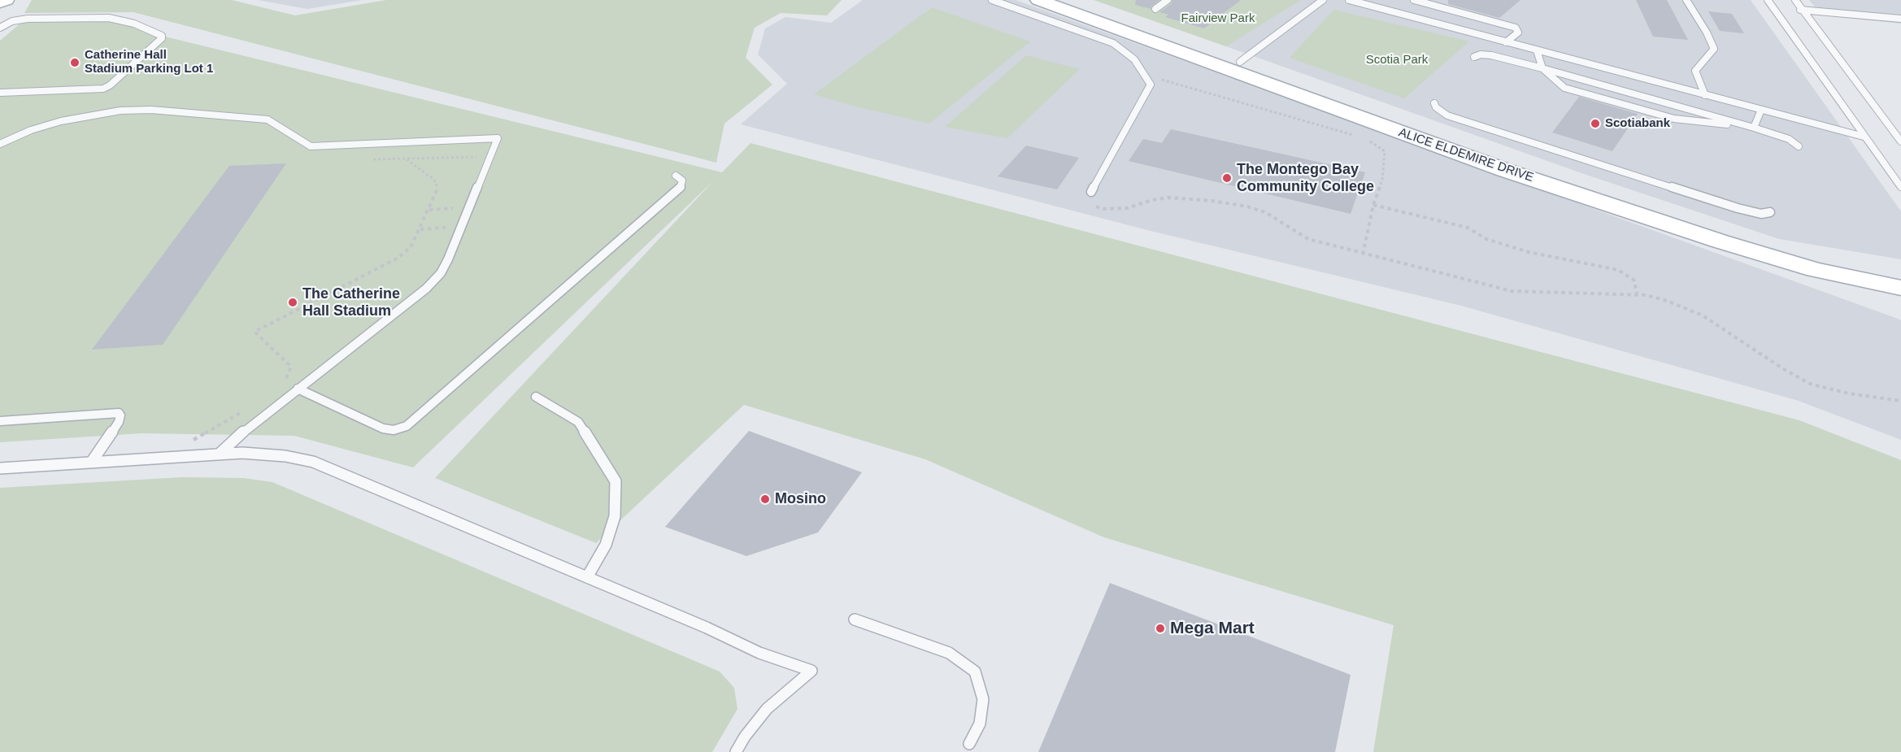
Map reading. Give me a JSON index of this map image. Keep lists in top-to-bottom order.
{
  "streets": {
    "main road": ["ALICE ELDEMIRE DRIVE"]
  },
  "parks": ["Fairview Park", "Scotia Park"],
  "places": [
    "Catherine Hall Stadium Parking Lot 1",
    "Scotiabank",
    "The Montego Bay Community College",
    "The Catherine Hall Stadium",
    "Mosino",
    "Mega Mart"
  ]
}
